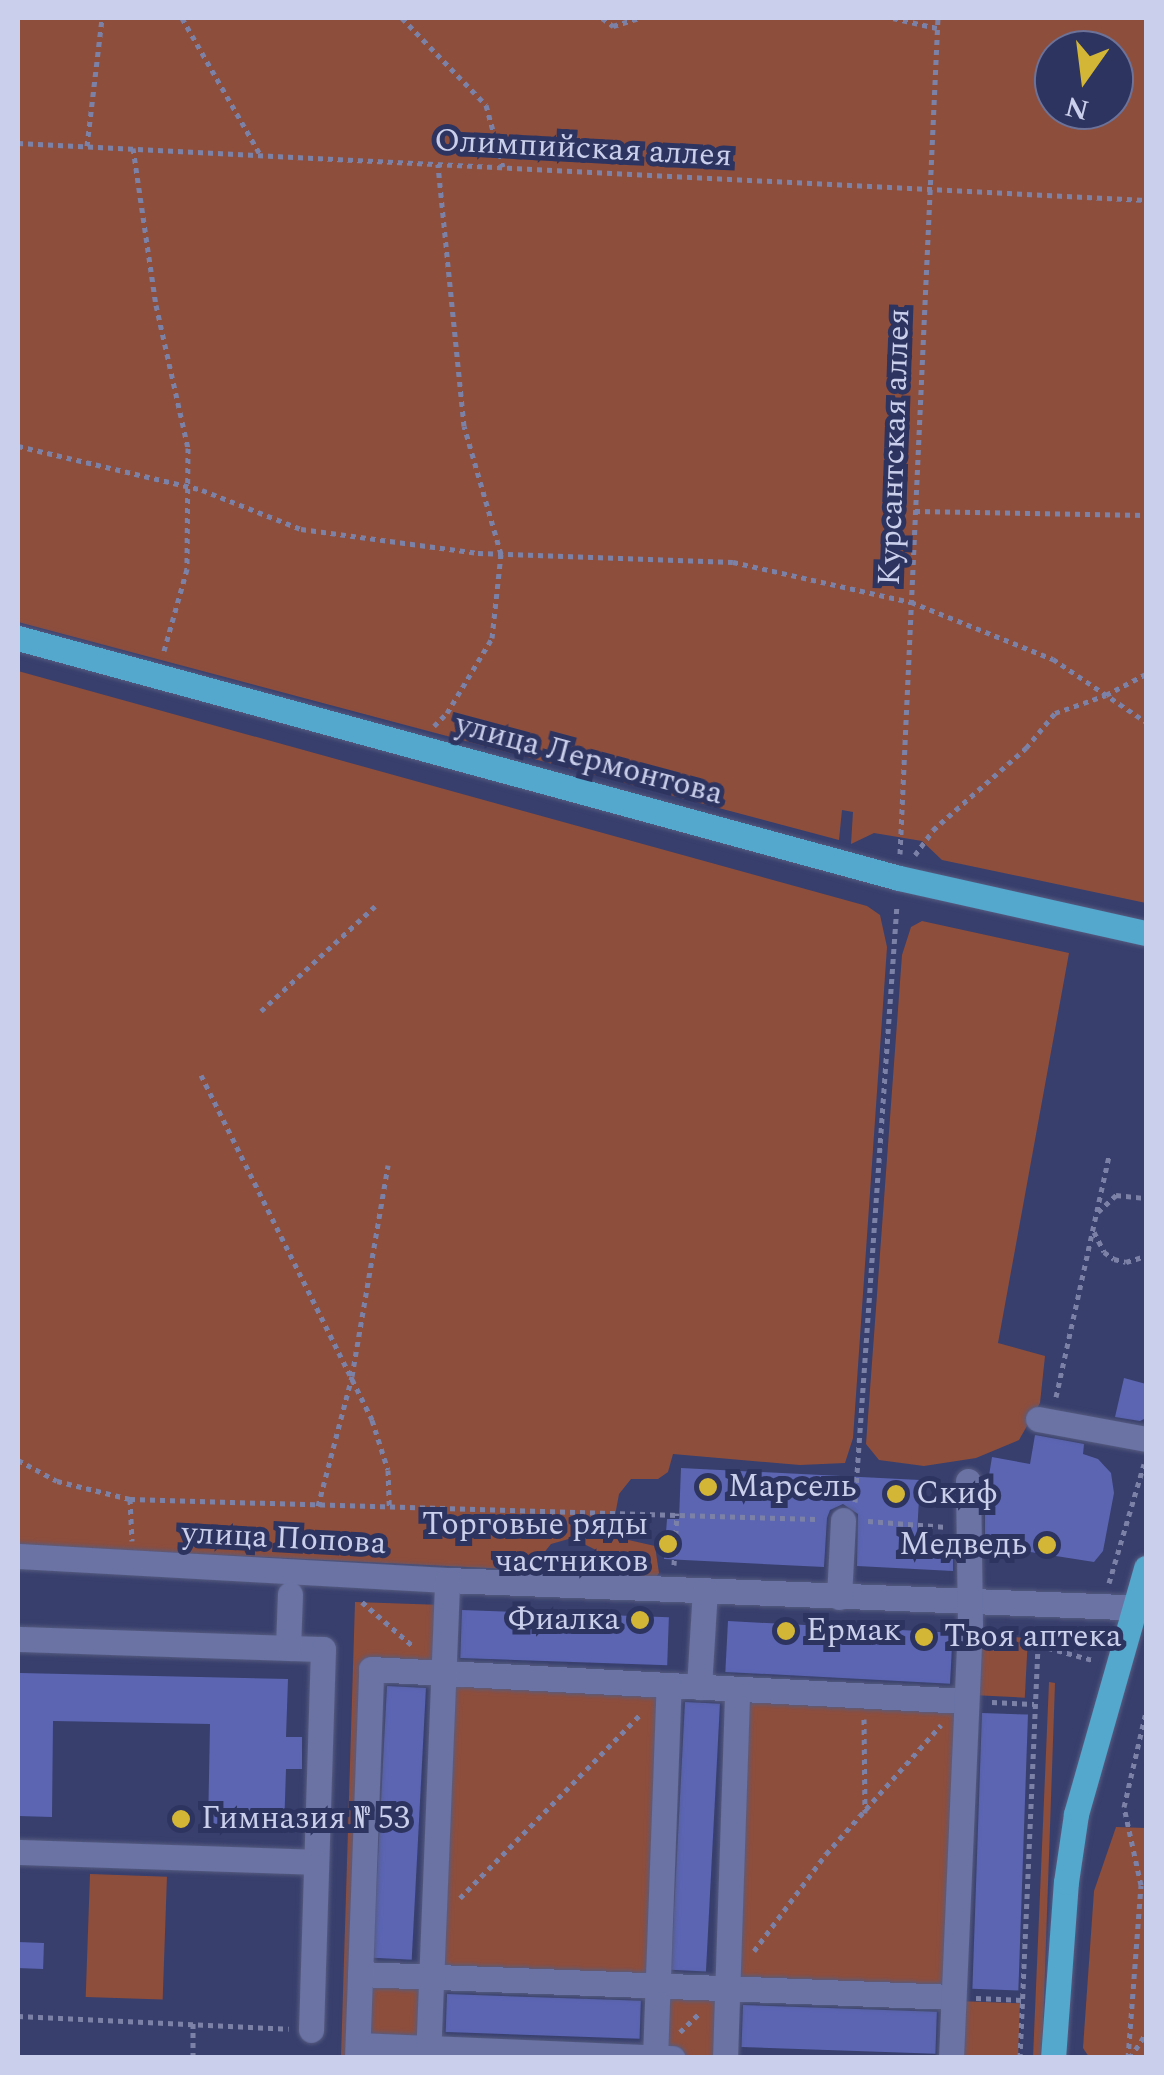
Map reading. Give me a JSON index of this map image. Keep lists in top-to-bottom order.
{
  "streets": {
    "main road": ["улица Лермонтова"],
    "street": ["улица Попова"],
    "path": ["Олимпийская аллея", "Курсантская аллея"]
  },
  "crossings": [
    ["Олимпийская аллея", "Курсантская аллея"],
    ["Курсантская аллея", "улица Лермонтова"]
  ],
  "places": [
    "Марсель",
    "Скиф",
    "Торговые ряды частников",
    "Медведь",
    "Фиалка",
    "Ермак",
    "Твоя аптека",
    "Гимназия № 53"
  ],
  "north": "bottom"
}
